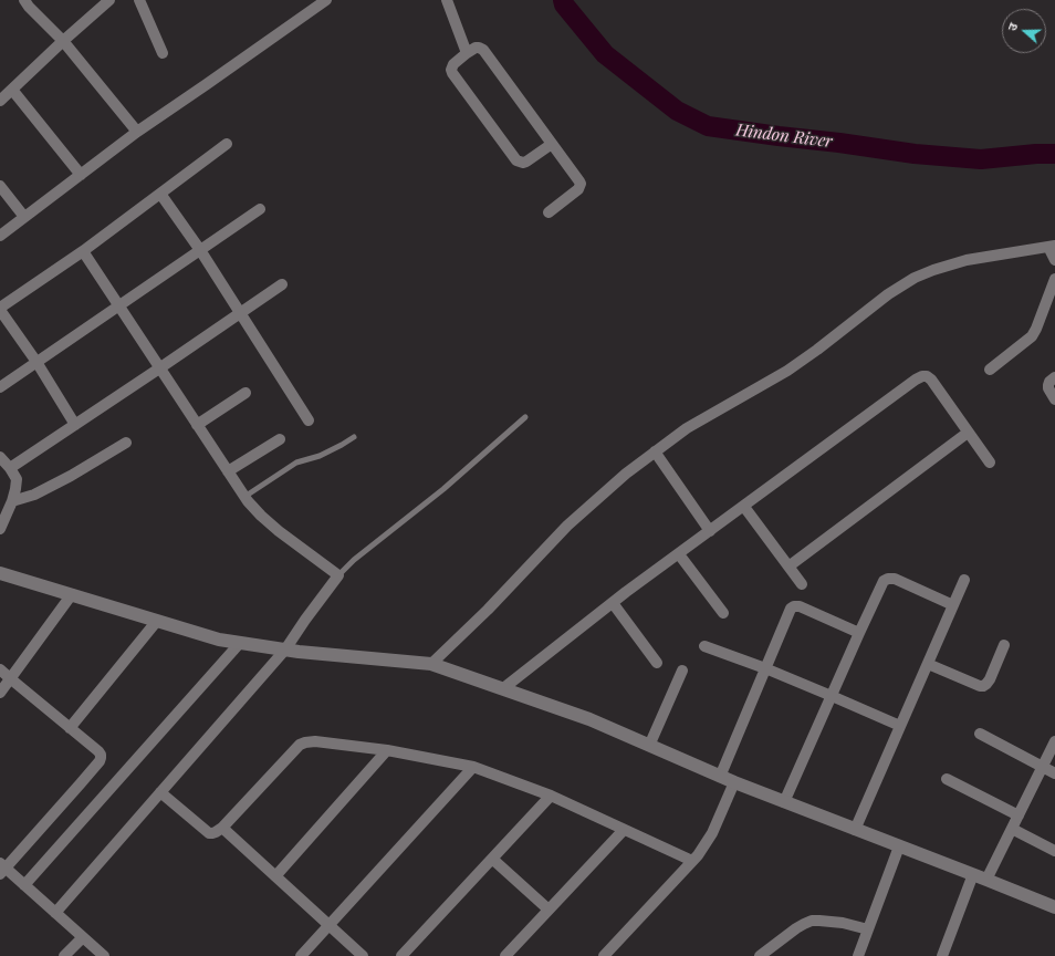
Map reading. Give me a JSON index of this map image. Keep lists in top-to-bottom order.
{
  "water": ["Hindon River"],
  "north": "left"
}
